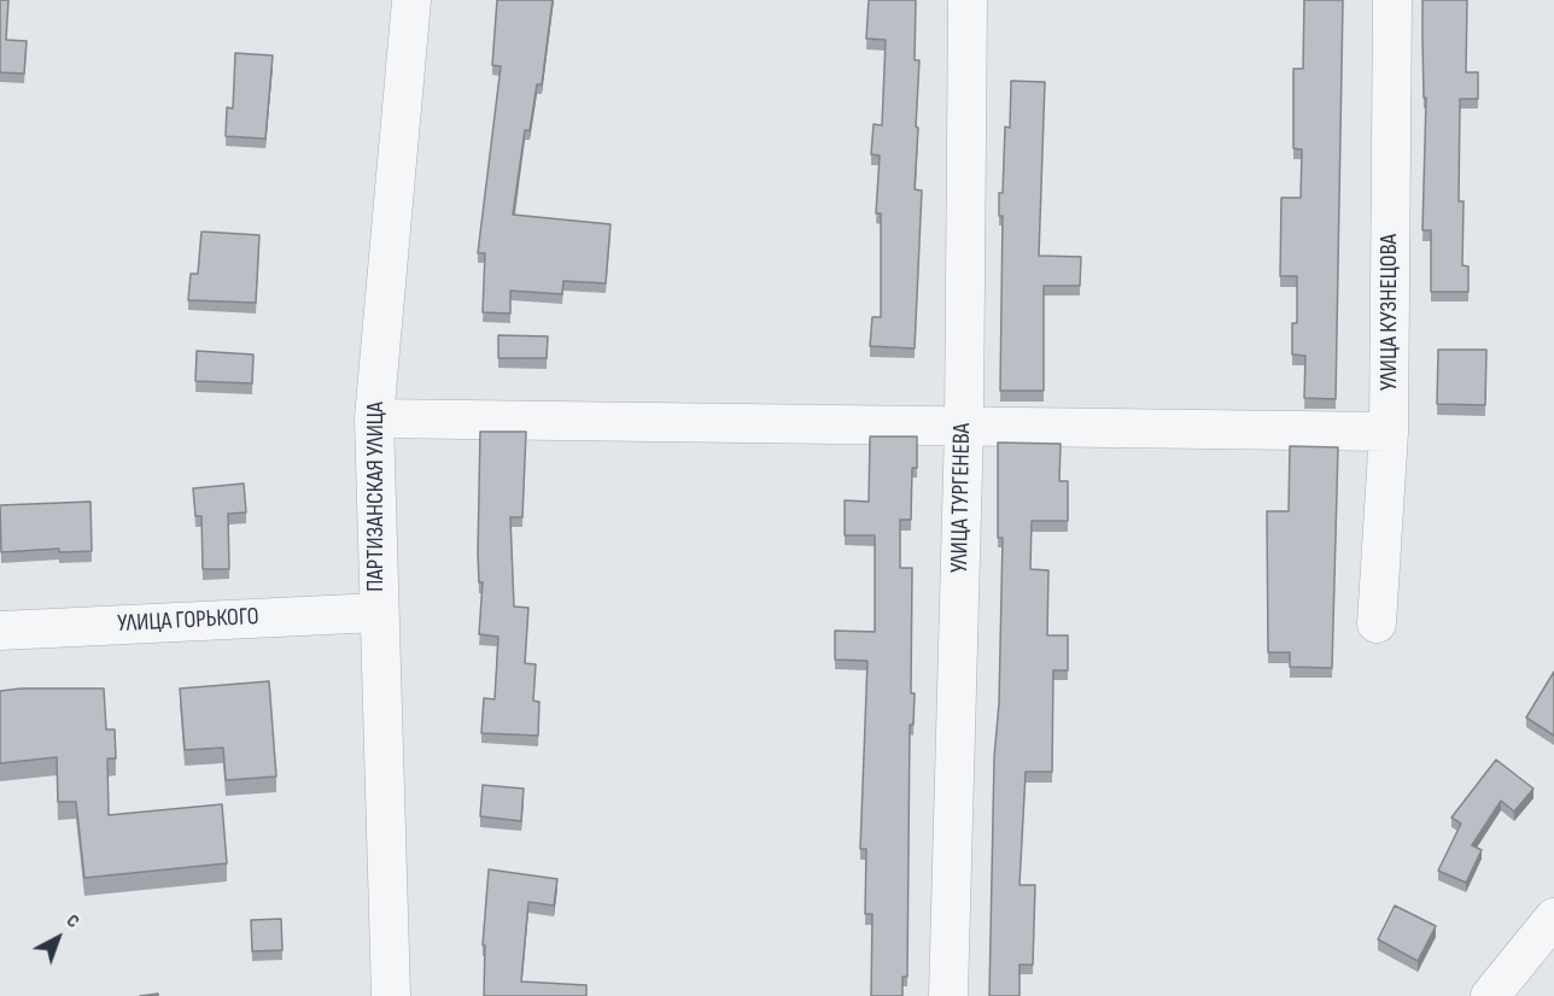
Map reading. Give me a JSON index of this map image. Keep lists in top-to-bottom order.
{
  "streets": {
    "street": [
      "УЛИЦА КУЗНЕЦОВА",
      "ПАРТИЗАНСКАЯ УЛИЦА",
      "УЛИЦА ТУРГЕНЕВА",
      "УЛИЦА ГОРЬКОГО"
    ]
  },
  "crossings": [
    ["ПАРТИЗАНСКАЯ УЛИЦА", "УЛИЦА ГОРЬКОГО"]
  ],
  "north": "top right"
}
